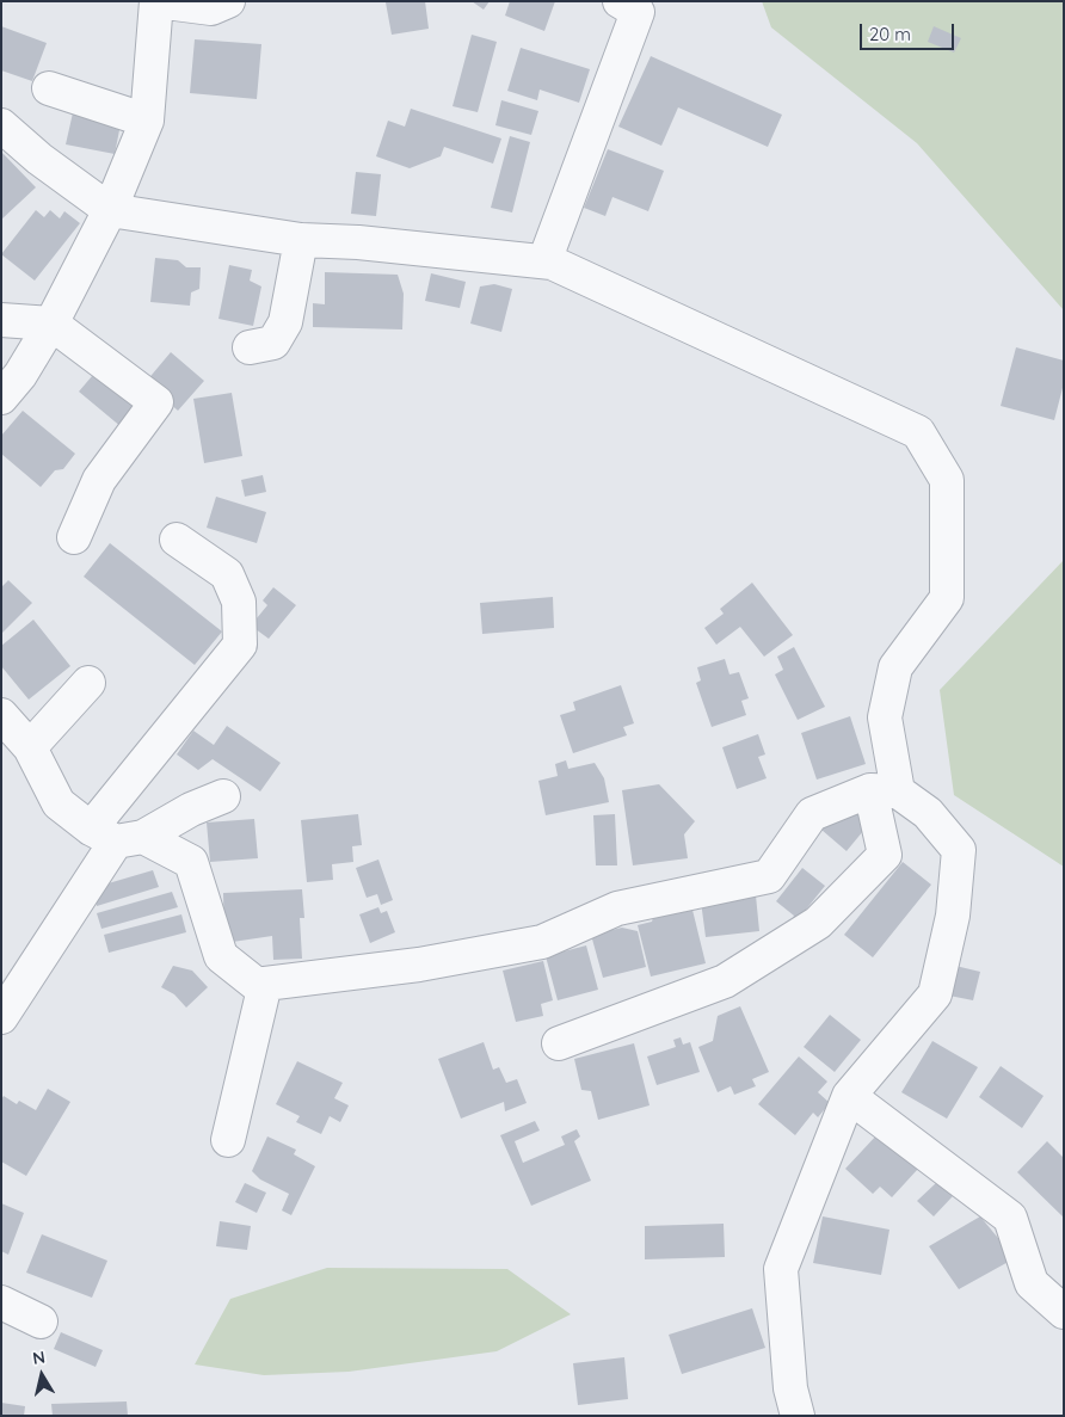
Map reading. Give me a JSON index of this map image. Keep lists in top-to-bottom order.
{
  "scale_bar": "20 m",
  "north": "top"
}
